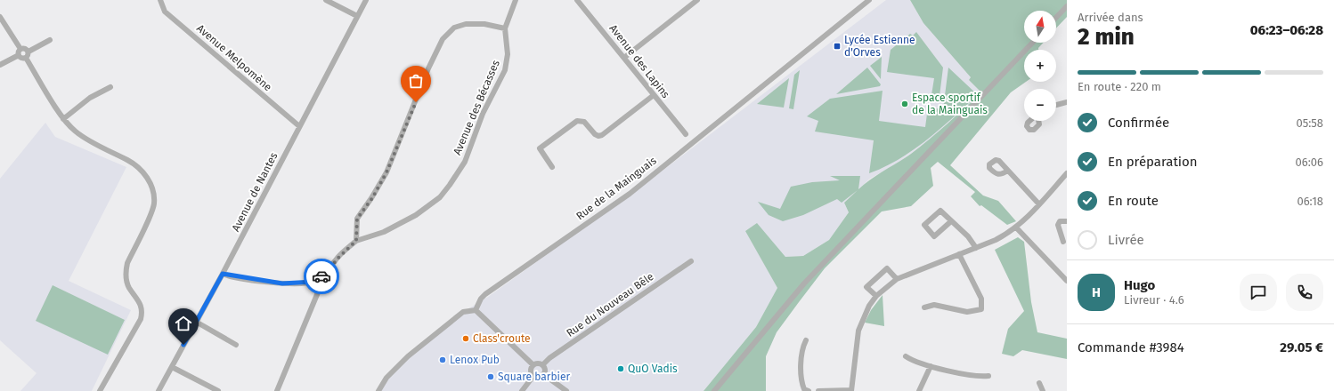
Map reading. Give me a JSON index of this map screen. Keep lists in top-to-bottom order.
{
  "streets": {
    "street": [
      "Avenue Melpomène",
      "Avenue des Lapins",
      "Avenue des Bécasses",
      "Rue de la Mainguais",
      "Avenue de Nantes",
      "Rue du Nouveau Bêle"
    ]
  },
  "crossings": [
    ["Avenue Melpomène", "Avenue de Nantes"]
  ],
  "places": {
    "transit": ["Lycée Estienne d'Orves"],
    "other": [
      "Espace sportif de la Mainguais",
      "Class'croute",
      "Lenox Pub",
      "QuO Vadis",
      "Square barbier"
    ]
  },
  "north": "top",
  "page": {
    "heading": ["2 min", "Arrivée dans", "06:23–06:28"],
    "panel": [
      "Hugo",
      "Livreur · 4.6",
      "Commande #3984",
      "29.05 €"
    ],
    "map_buttons": ["+", "−"],
    "bar": "En route · 220 m",
    "list": [
      ["Confirmée", "05:58"],
      ["En préparation", "06:06"],
      ["En route", "06:18"],
      "Livrée"
    ],
    "round": "H"
  }
}
